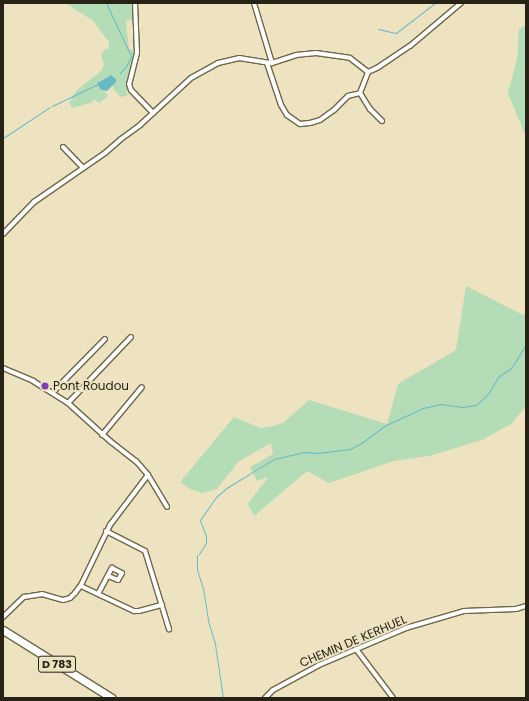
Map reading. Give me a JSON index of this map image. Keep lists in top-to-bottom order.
{
  "streets": {
    "main road": ["D 783"],
    "street": ["CHEMIN DE KERHUEL"]
  },
  "places": ["Pont Roudou"]
}
